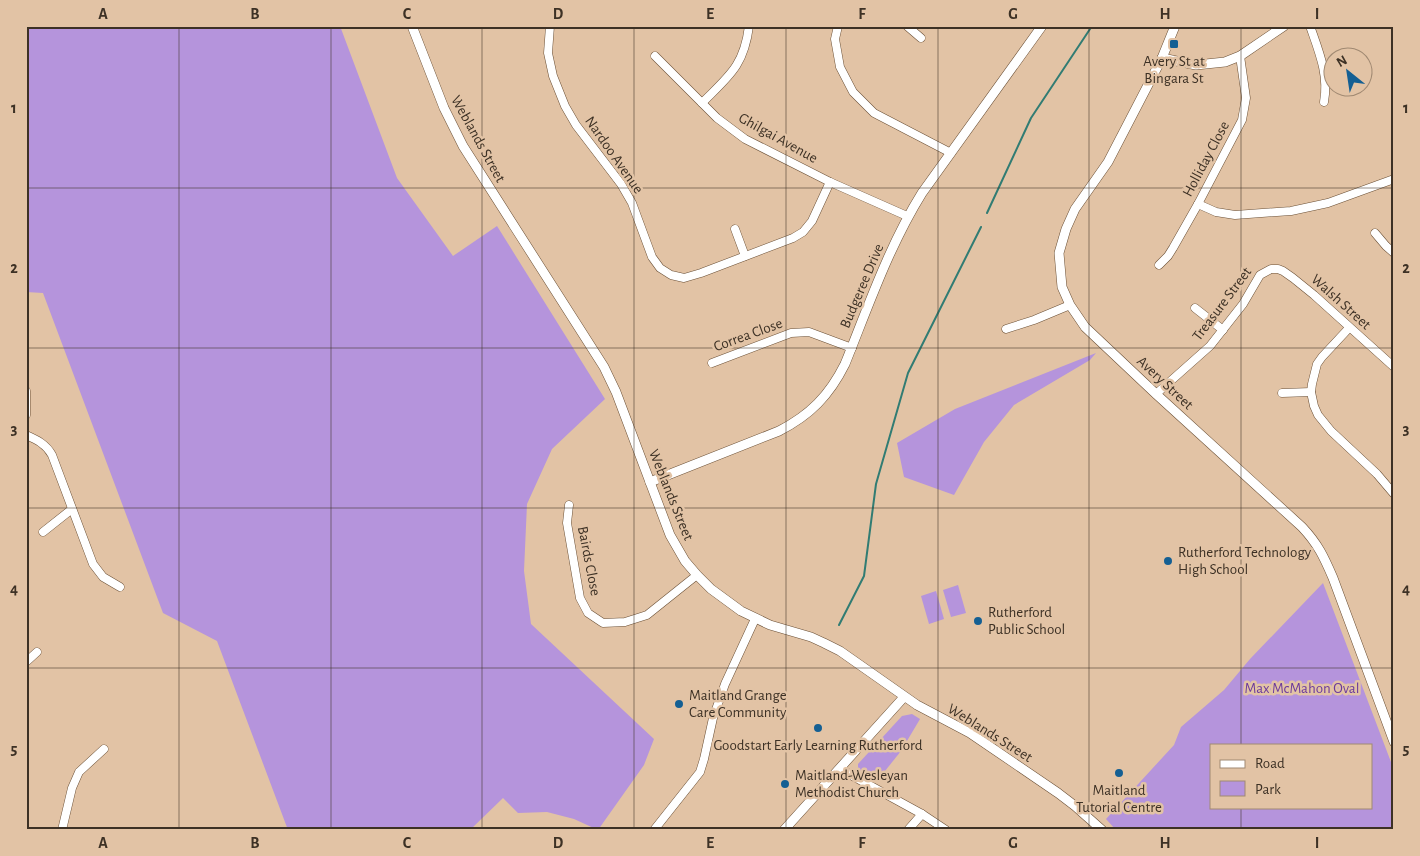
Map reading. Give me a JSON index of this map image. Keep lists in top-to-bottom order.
{
  "streets": {
    "street": [
      "Ghilgai Avenue",
      "Weblands Street",
      "Nardoo Avenue",
      "Holliday Close",
      "Budgeree Drive",
      "Walsh Street",
      "Treasure Street",
      "Correa Close",
      "Avery Street",
      "Bairds Close"
    ]
  },
  "crossings": [
    ["Ghilgai Avenue", "Nardoo Avenue"],
    ["Ghilgai Avenue", "Budgeree Drive"],
    ["Weblands Street", "Budgeree Drive"],
    ["Weblands Street", "Bairds Close"],
    ["Budgeree Drive", "Correa Close"],
    ["Walsh Street", "Treasure Street"],
    ["Treasure Street", "Avery Street"]
  ],
  "parks": ["Max McMahon Oval"],
  "places": {
    "transit": ["Avery St at Bingara St"],
    "other": [
      "Rutherford Technology High School",
      "Rutherford Public School",
      "Maitland Grange Care Community",
      "Goodstart Early Learning Rutherford",
      "Maitland Tutorial Centre",
      "Maitland-Wesleyan Methodist Church"
    ]
  },
  "legend": ["Road", "Park"],
  "north": "top left",
  "grid": {
    "columns": [
      "A",
      "B",
      "C",
      "D",
      "E",
      "F",
      "G",
      "H",
      "I"
    ],
    "rows": [
      "1",
      "2",
      "3",
      "4",
      "5"
    ]
  }
}
